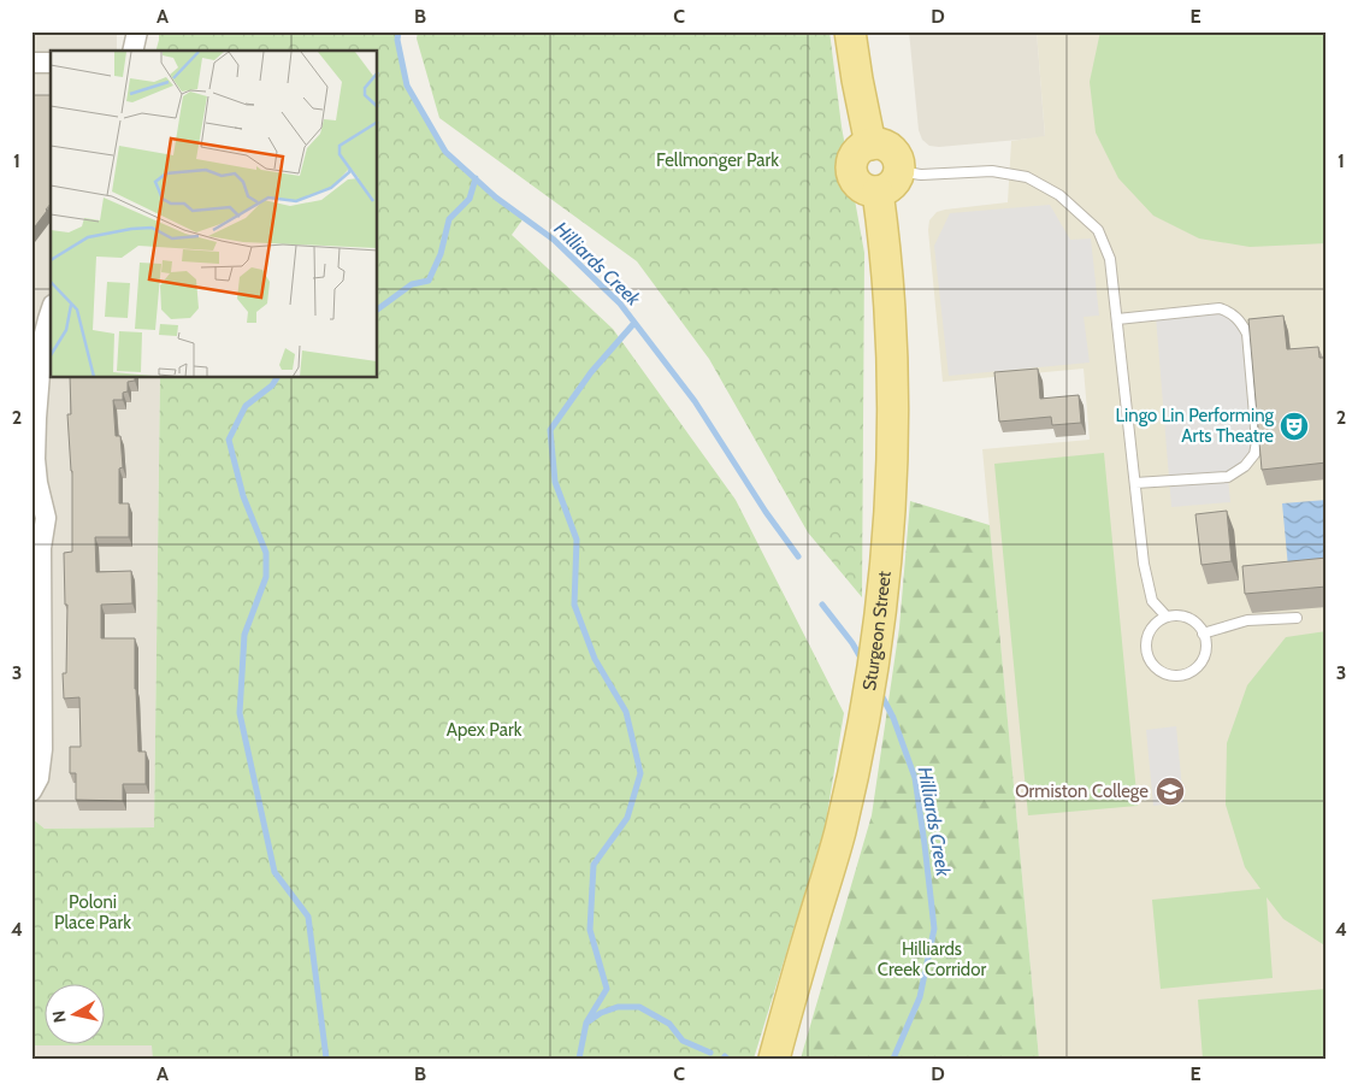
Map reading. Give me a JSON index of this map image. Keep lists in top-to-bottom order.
{
  "streets": {
    "main road": ["Sturgeon Street"]
  },
  "water": ["Hilliards Creek"],
  "parks": [
    "Fellmonger Park",
    "Apex Park",
    "Poloni Place Park",
    "Hilliards Creek Corridor"
  ],
  "places": {
    "theatre": ["Lingo Lin Performing Arts Theatre"],
    "school or university": ["Ormiston College"]
  },
  "north": "left",
  "grid": {
    "columns": [
      "A",
      "B",
      "C",
      "D",
      "E"
    ],
    "rows": [
      "1",
      "2",
      "3",
      "4"
    ]
  }
}
